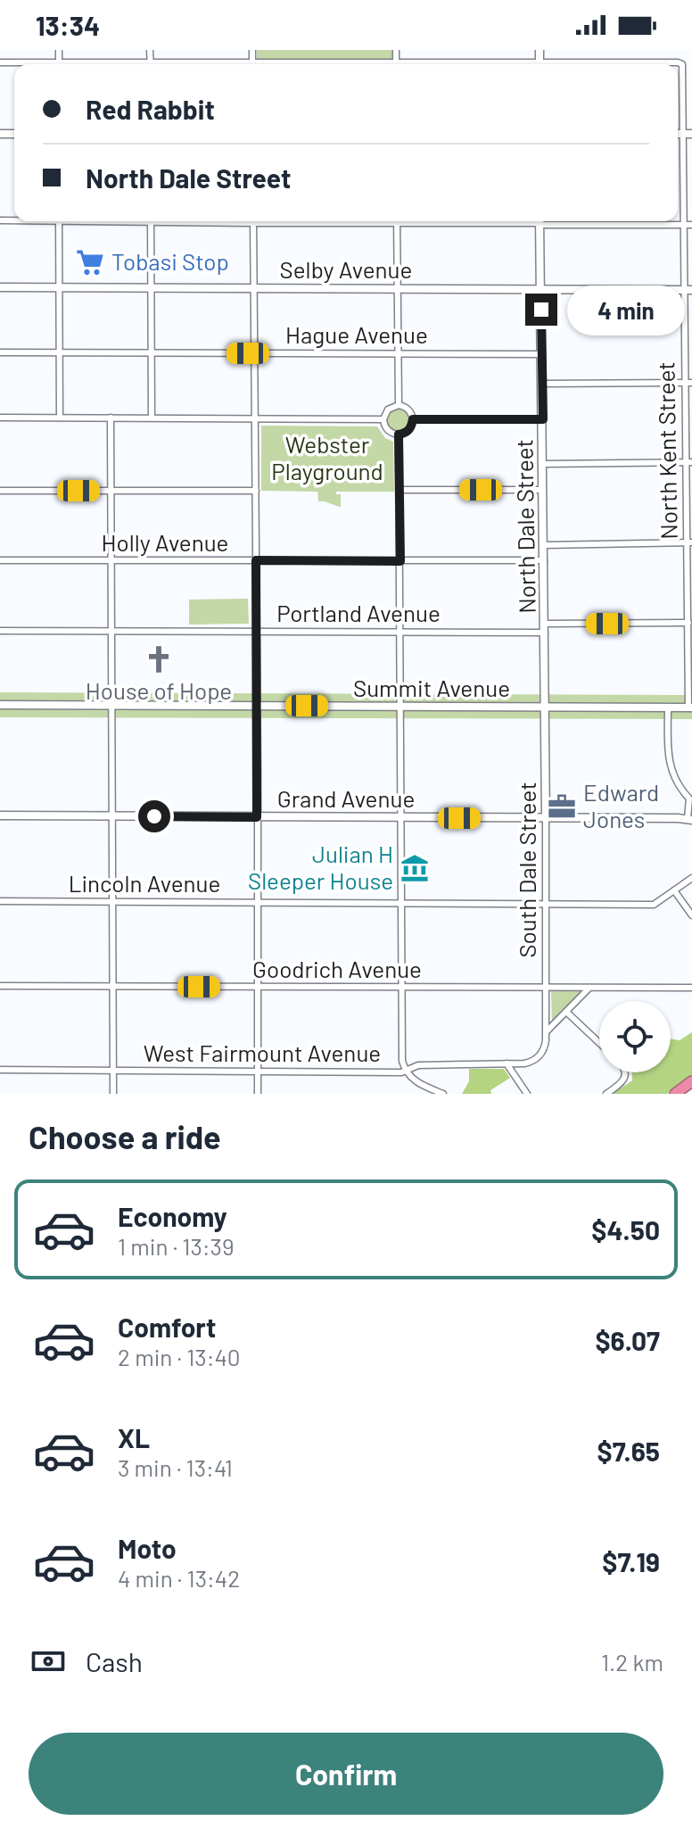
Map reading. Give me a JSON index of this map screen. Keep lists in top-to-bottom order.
{
  "streets": {
    "street": [
      "Selby Avenue",
      "Hague Avenue",
      "North Kent Street",
      "North Dale Street",
      "Holly Avenue",
      "Portland Avenue",
      "Summit Avenue",
      "Grand Avenue",
      "South Dale Street",
      "Lincoln Avenue",
      "Goodrich Avenue",
      "West Fairmount Avenue"
    ]
  },
  "crossings": [
    ["Selby Avenue", "North Kent Street"],
    ["Selby Avenue", "North Dale Street"],
    ["Hague Avenue", "North Dale Street"],
    ["North Kent Street", "Summit Avenue"],
    ["North Dale Street", "Holly Avenue"],
    ["North Dale Street", "Portland Avenue"],
    ["North Dale Street", "Summit Avenue"],
    ["North Dale Street", "South Dale Street"],
    ["Summit Avenue", "South Dale Street"],
    ["Grand Avenue", "South Dale Street"],
    ["South Dale Street", "Lincoln Avenue"],
    ["South Dale Street", "Goodrich Avenue"],
    ["South Dale Street", "West Fairmount Avenue"]
  ],
  "parks": ["Webster Playground"],
  "places": {
    "supermarket": ["Tobasi Stop"],
    "church": ["House of Hope"],
    "office": ["Edward Jones"],
    "museum": ["Julian H Sleeper House"]
  },
  "page": {
    "status": "13:34",
    "banner": ["Red Rabbit", "North Dale Street"],
    "bubble": "4 min",
    "heading": "Choose a ride",
    "list": [
      {
        "name": "Economy",
        "note": "1 min · 13:39",
        "value": "$4.50"
      },
      {
        "name": "Comfort",
        "note": "2 min · 13:40",
        "value": "$6.07"
      },
      {
        "name": "XL",
        "note": "3 min · 13:41",
        "value": "$7.65"
      },
      {
        "name": "Moto",
        "note": "4 min · 13:42",
        "value": "$7.19"
      }
    ],
    "pay": ["Cash", "1.2 km"],
    "buttons": "Confirm"
  }
}
